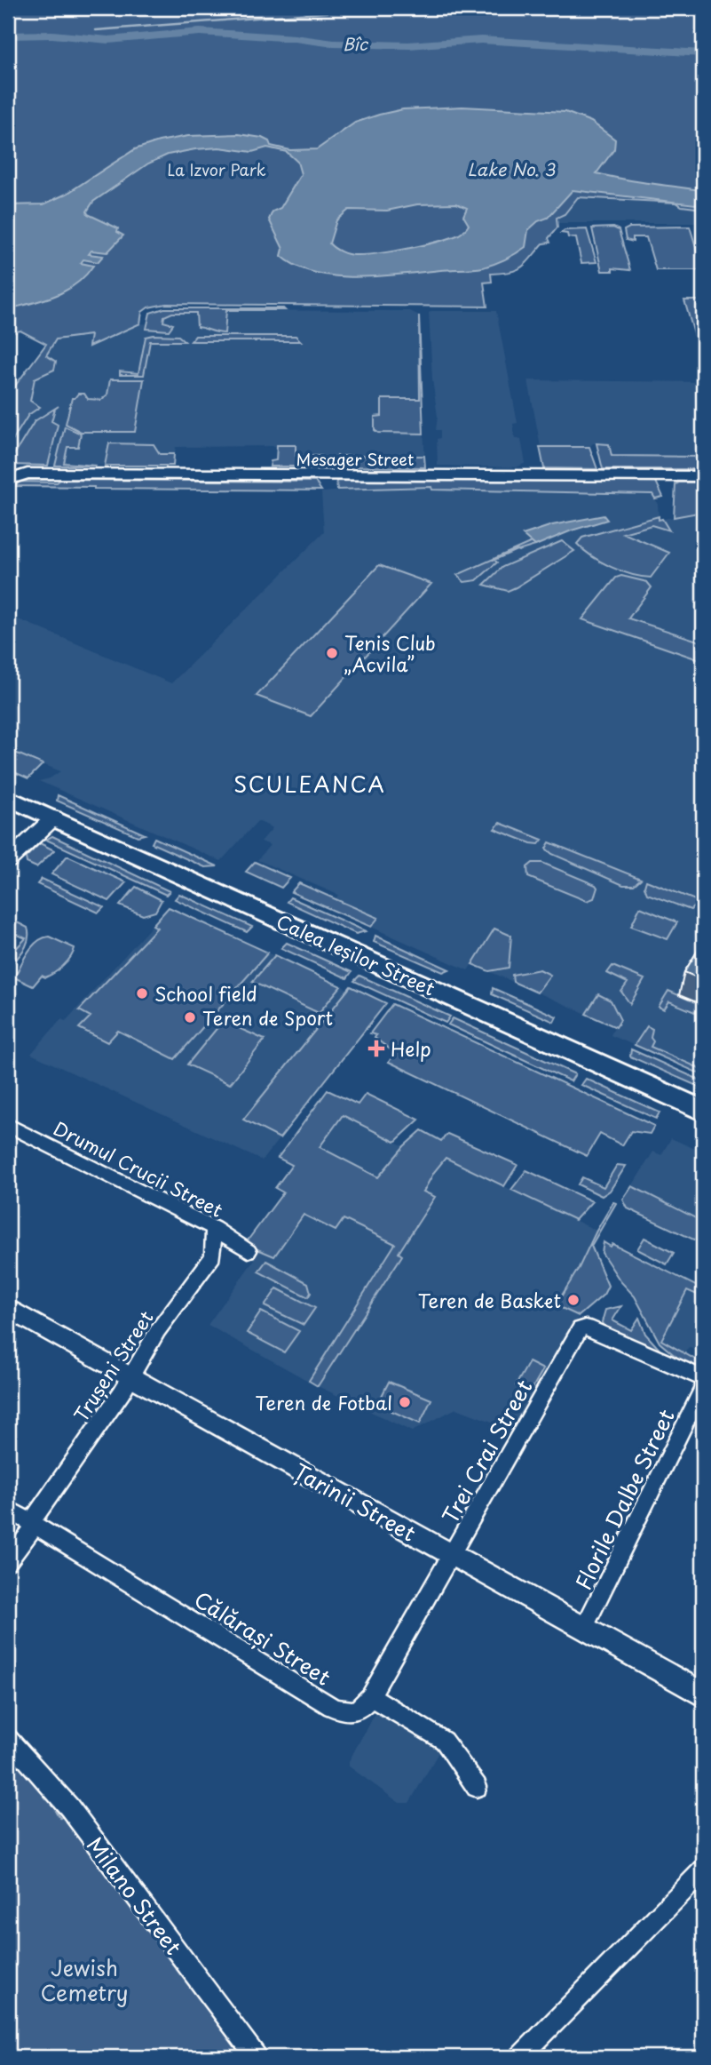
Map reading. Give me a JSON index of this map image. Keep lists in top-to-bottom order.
{
  "streets": {
    "main road": ["Calea Ieșilor Street"],
    "street": [
      "Mesager Street",
      "Drumul Crucii Street",
      "Trușeni Street",
      "Trei Crai Street",
      "Florile Dalbe Street",
      "Țarinii Street",
      "Călărași Street",
      "Milano Street"
    ]
  },
  "crossings": [
    ["Drumul Crucii Street", "Trușeni Street"],
    ["Trușeni Street", "Țarinii Street"],
    ["Trușeni Street", "Călărași Street"],
    ["Trei Crai Street", "Țarinii Street"],
    ["Trei Crai Street", "Călărași Street"],
    ["Florile Dalbe Street", "Țarinii Street"]
  ],
  "districts": ["SCULEANCA"],
  "water": ["Bîc", "Lake No. 3"],
  "parks": ["La Izvor Park", "Jewish Cemetry"],
  "places": {
    "other": [
      "Tenis Club „Acvila”",
      "School field",
      "Teren de Sport",
      "Teren de Basket",
      "Teren de Fotbal"
    ],
    "health": ["Help"]
  }
}
